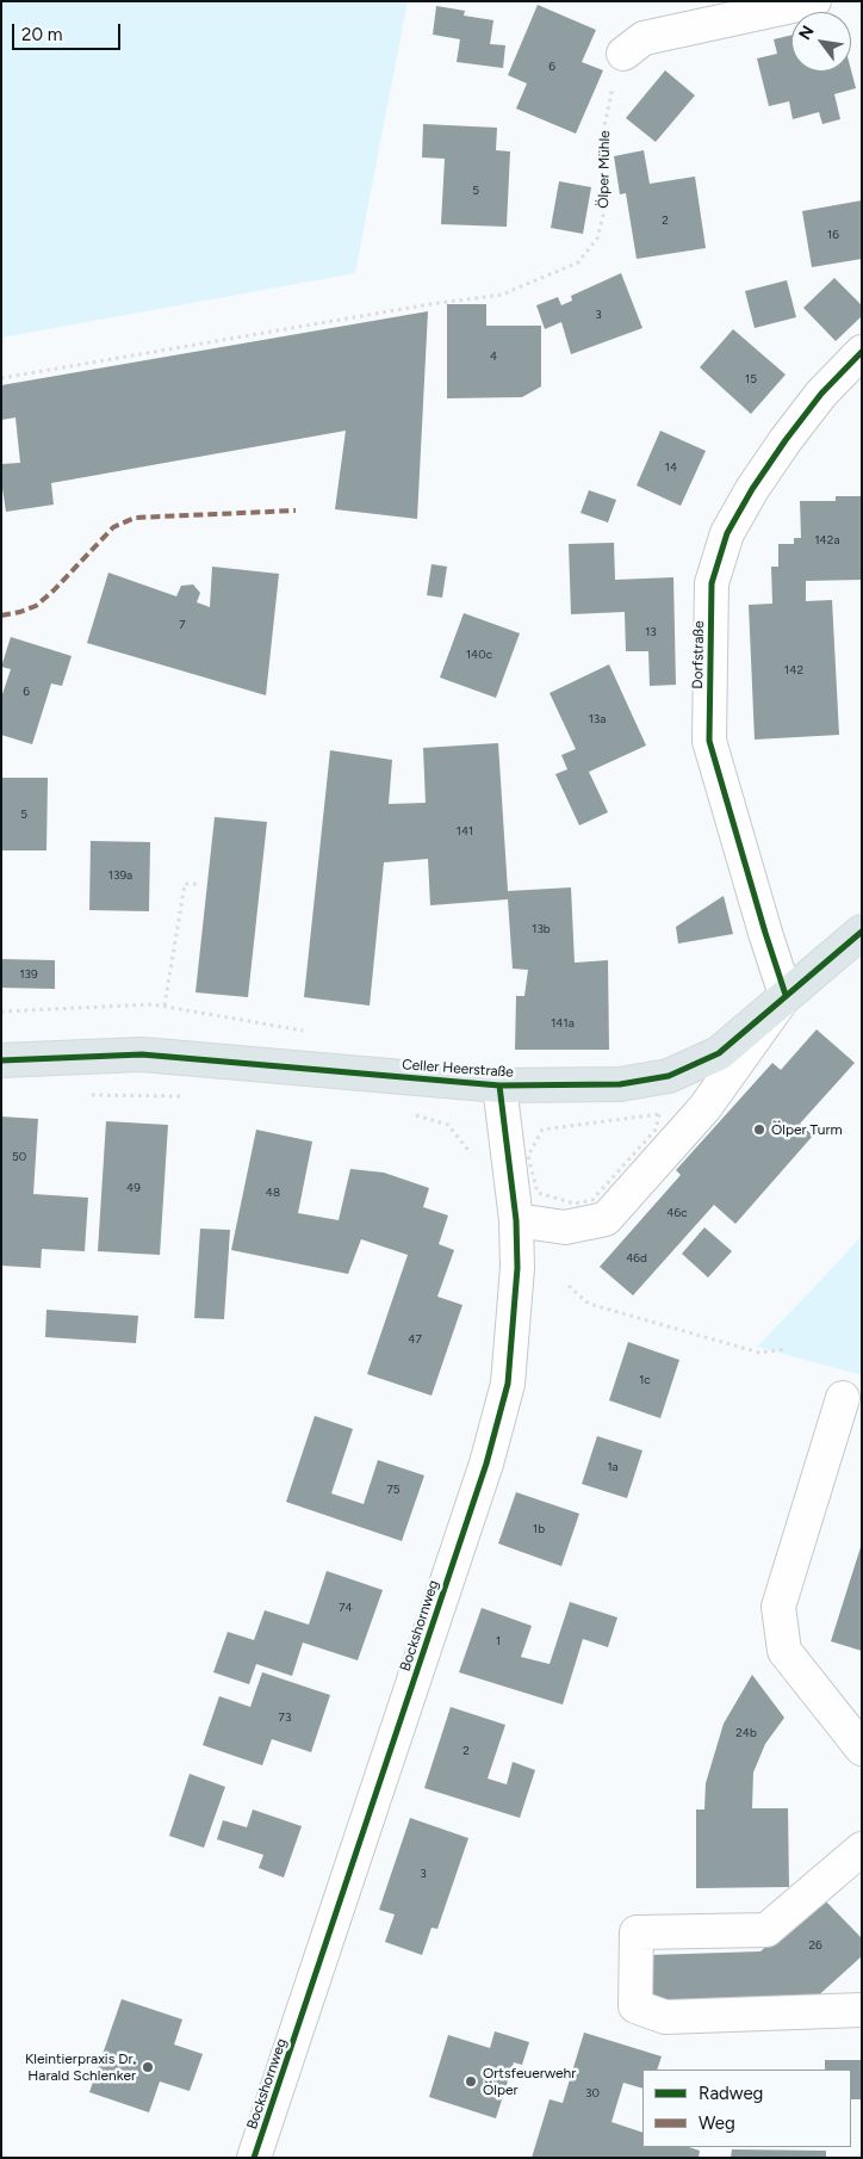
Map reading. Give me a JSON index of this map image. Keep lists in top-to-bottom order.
{
  "streets": {
    "main road": ["Celler Heerstraße"],
    "street": ["Dorfstraße", "Bockshornweg"],
    "path": ["Ölper Mühle"]
  },
  "crossings": [
    ["Dorfstraße", "Celler Heerstraße"],
    ["Celler Heerstraße", "Bockshornweg"]
  ],
  "places": ["Ölper Turm", "Kleintierpraxis Dr. Harald Schlenker", "Ortsfeuerwehr Ölper"],
  "house_numbers": [
    "6",
    "5",
    "2",
    "16",
    "3",
    "4",
    "15",
    "14",
    "142a",
    "7",
    "13",
    "140c",
    "142",
    "6",
    "13a",
    "5",
    "141",
    "139a",
    "13b",
    "139",
    "141a",
    "50",
    "49",
    "48",
    "46c",
    "46d",
    "47",
    "1c",
    "1a",
    "75",
    "1b",
    "74",
    "1",
    "73",
    "24b",
    "2",
    "3",
    "26",
    "30"
  ],
  "legend": ["Radweg", "Weg"],
  "scale_bar": "20 m",
  "north": "top left"
}
